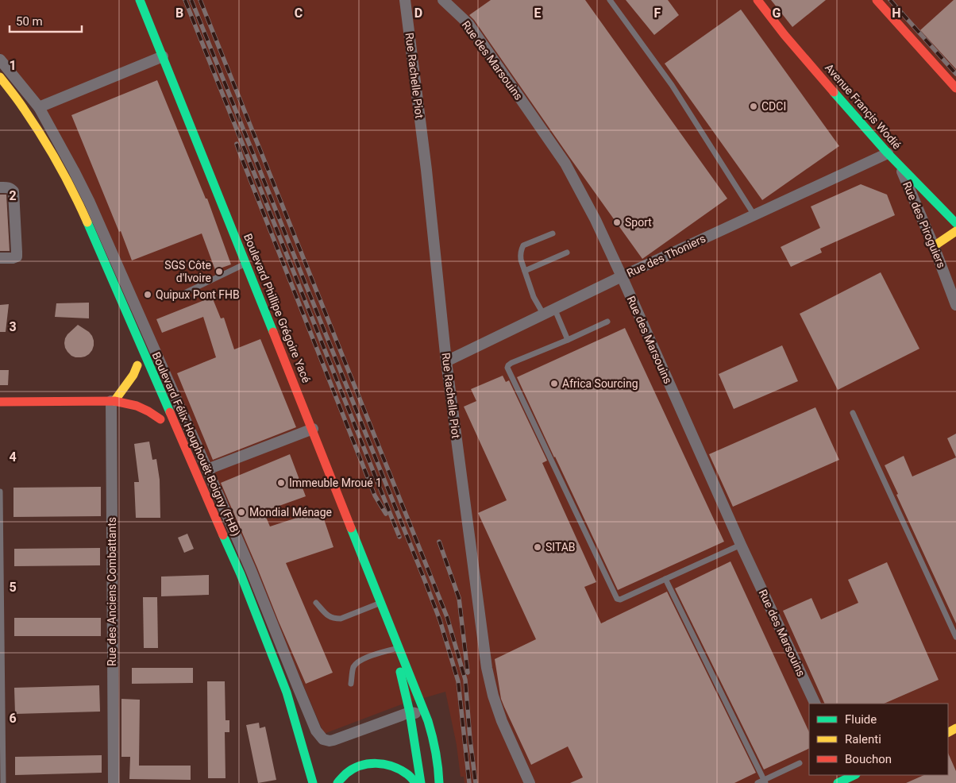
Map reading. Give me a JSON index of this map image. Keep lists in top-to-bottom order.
{
  "streets": {
    "street": [
      "Rue des Marsouins",
      "Rue Rachelle Piot",
      "Avenue Françis Wodié",
      "Rue des Piroguiers",
      "Rue des Thoniers",
      "Boulevard Phillipe Grégoire Yacé",
      "Boulevard Félix Houphouët Boigny (FHB)",
      "Rue des Anciens Combattants"
    ]
  },
  "crossings": [
    ["Rue des Marsouins", "Rue des Thoniers"],
    ["Rue Rachelle Piot", "Rue des Thoniers"],
    ["Avenue Françis Wodié", "Rue des Piroguiers"],
    ["Avenue Françis Wodié", "Rue des Thoniers"],
    ["Boulevard Phillipe Grégoire Yacé", "Boulevard Félix Houphouët Boigny (FHB)"],
    ["Boulevard Félix Houphouët Boigny (FHB)", "Rue des Anciens Combattants"]
  ],
  "places": [
    "CDCI",
    "Sport",
    "SGS Côte d'Ivoire",
    "Quipux Pont FHB",
    "Africa Sourcing",
    "Immeuble Mroué 1",
    "Mondial Ménage",
    "SITAB"
  ],
  "legend": ["Fluide", "Ralenti", "Bouchon"],
  "scale_bar": "50 m",
  "grid": {
    "columns": [
      "B",
      "C",
      "D",
      "E",
      "F",
      "G",
      "H"
    ],
    "rows": [
      "1",
      "2",
      "3",
      "4",
      "5",
      "6"
    ]
  }
}
